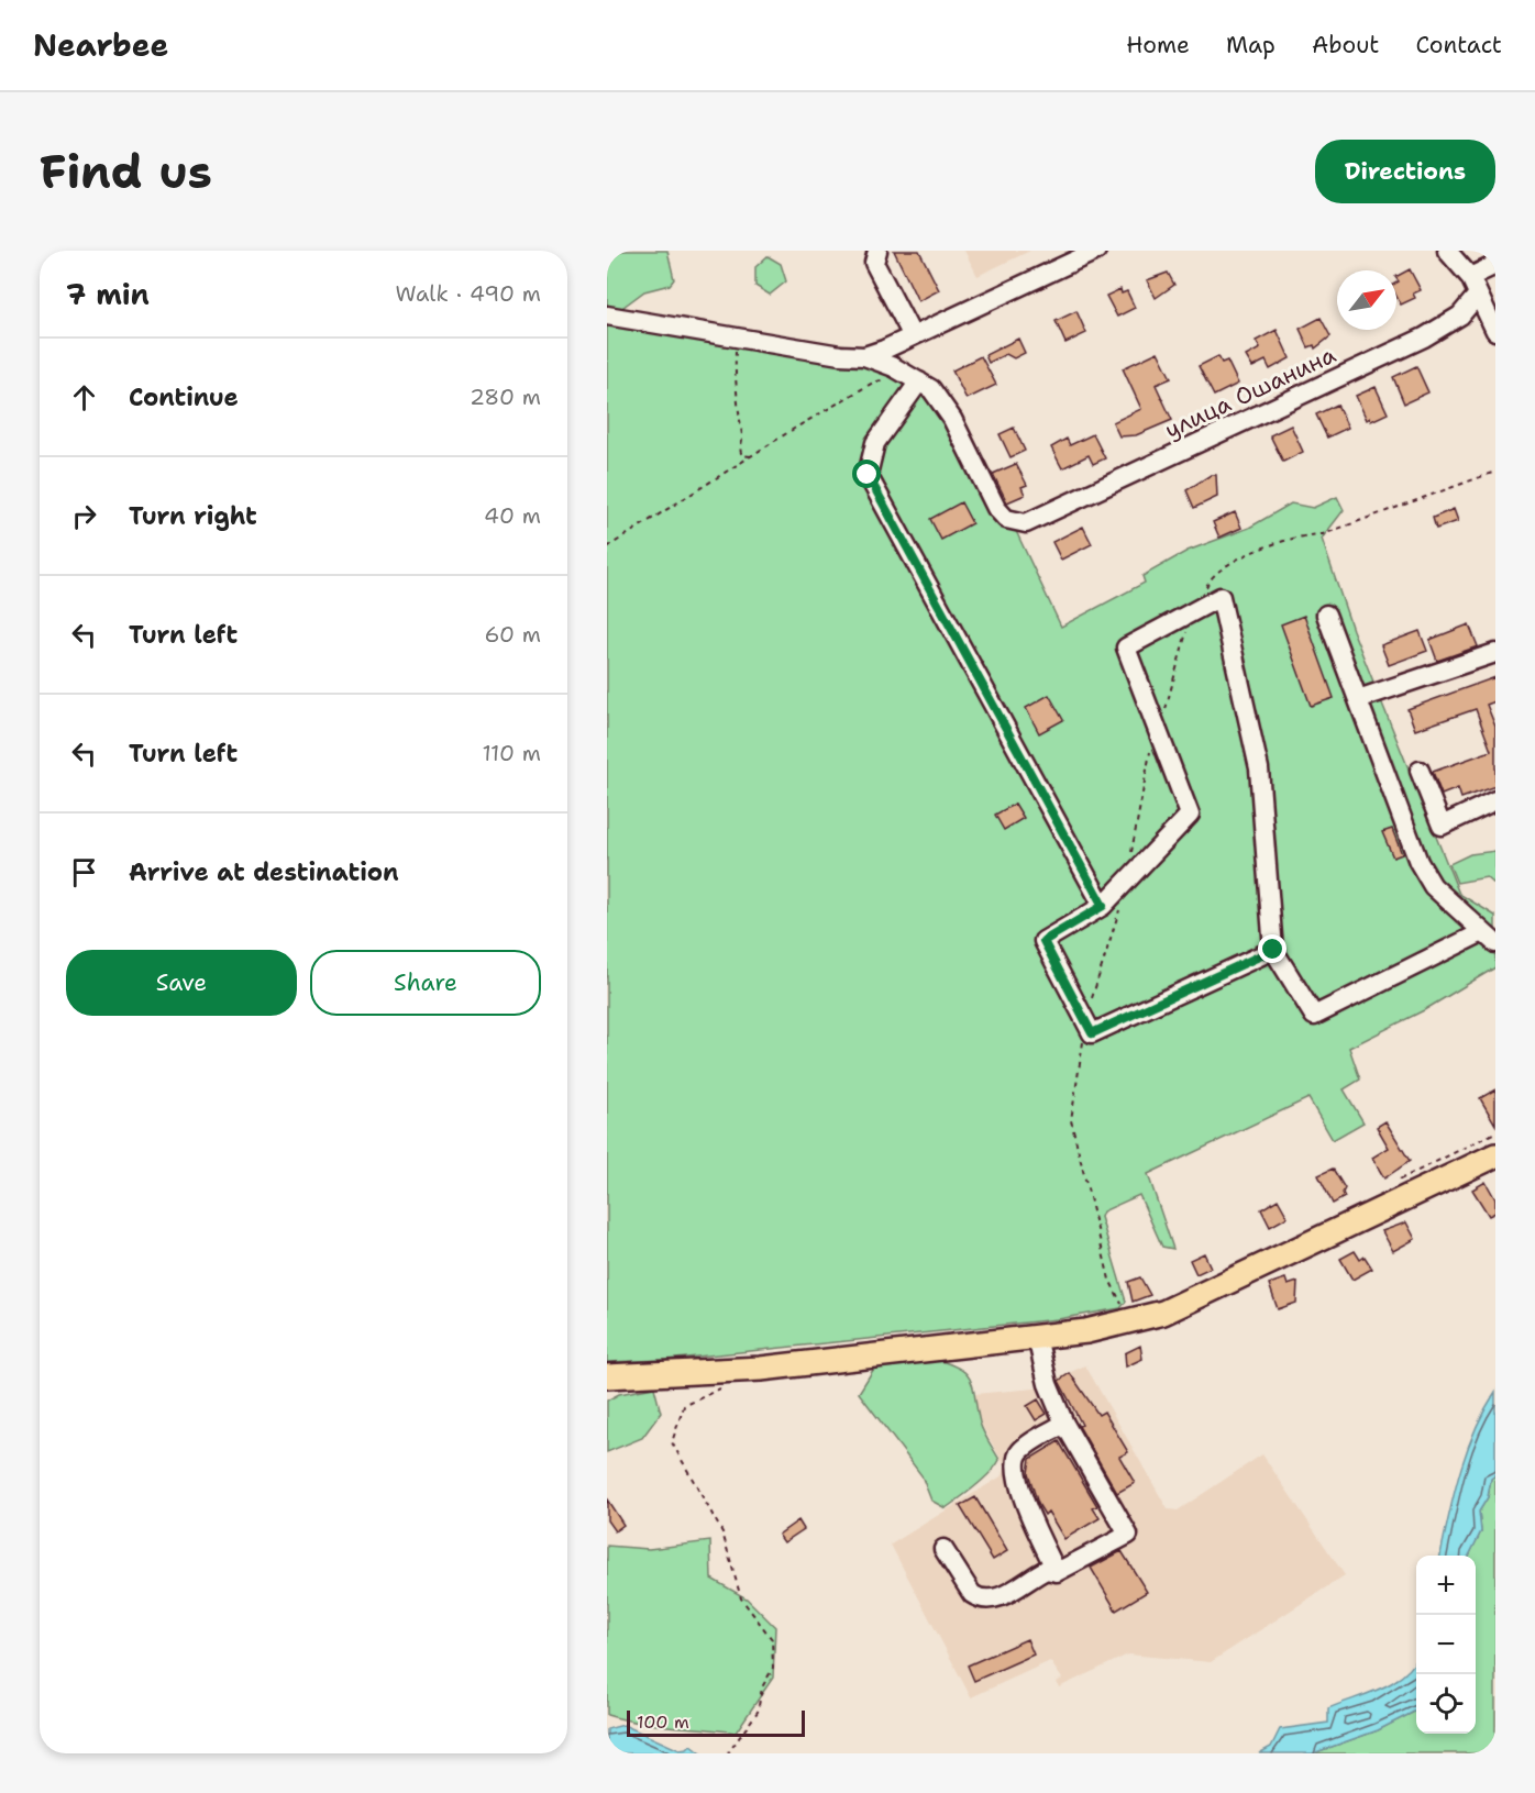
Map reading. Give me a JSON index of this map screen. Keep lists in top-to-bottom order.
{
  "streets": {
    "street": ["улица Ошанина"]
  },
  "scale_bar": "100 m",
  "north": "top right",
  "page": {
    "header": "Nearbee",
    "nav": [
      "Home",
      "Map",
      "About",
      "Contact"
    ],
    "buttons": [
      "Directions",
      ["Save", "Share"]
    ],
    "title": "Find us",
    "heading": ["7 min", "Walk · 490 m"],
    "list": [
      ["Continue", "280 m"],
      ["Turn right", "40 m"],
      ["Turn left", "60 m"],
      ["Turn left", "110 m"],
      "Arrive at destination"
    ],
    "map_buttons": ["+", "−"],
    "scale": "100 m"
  }
}
